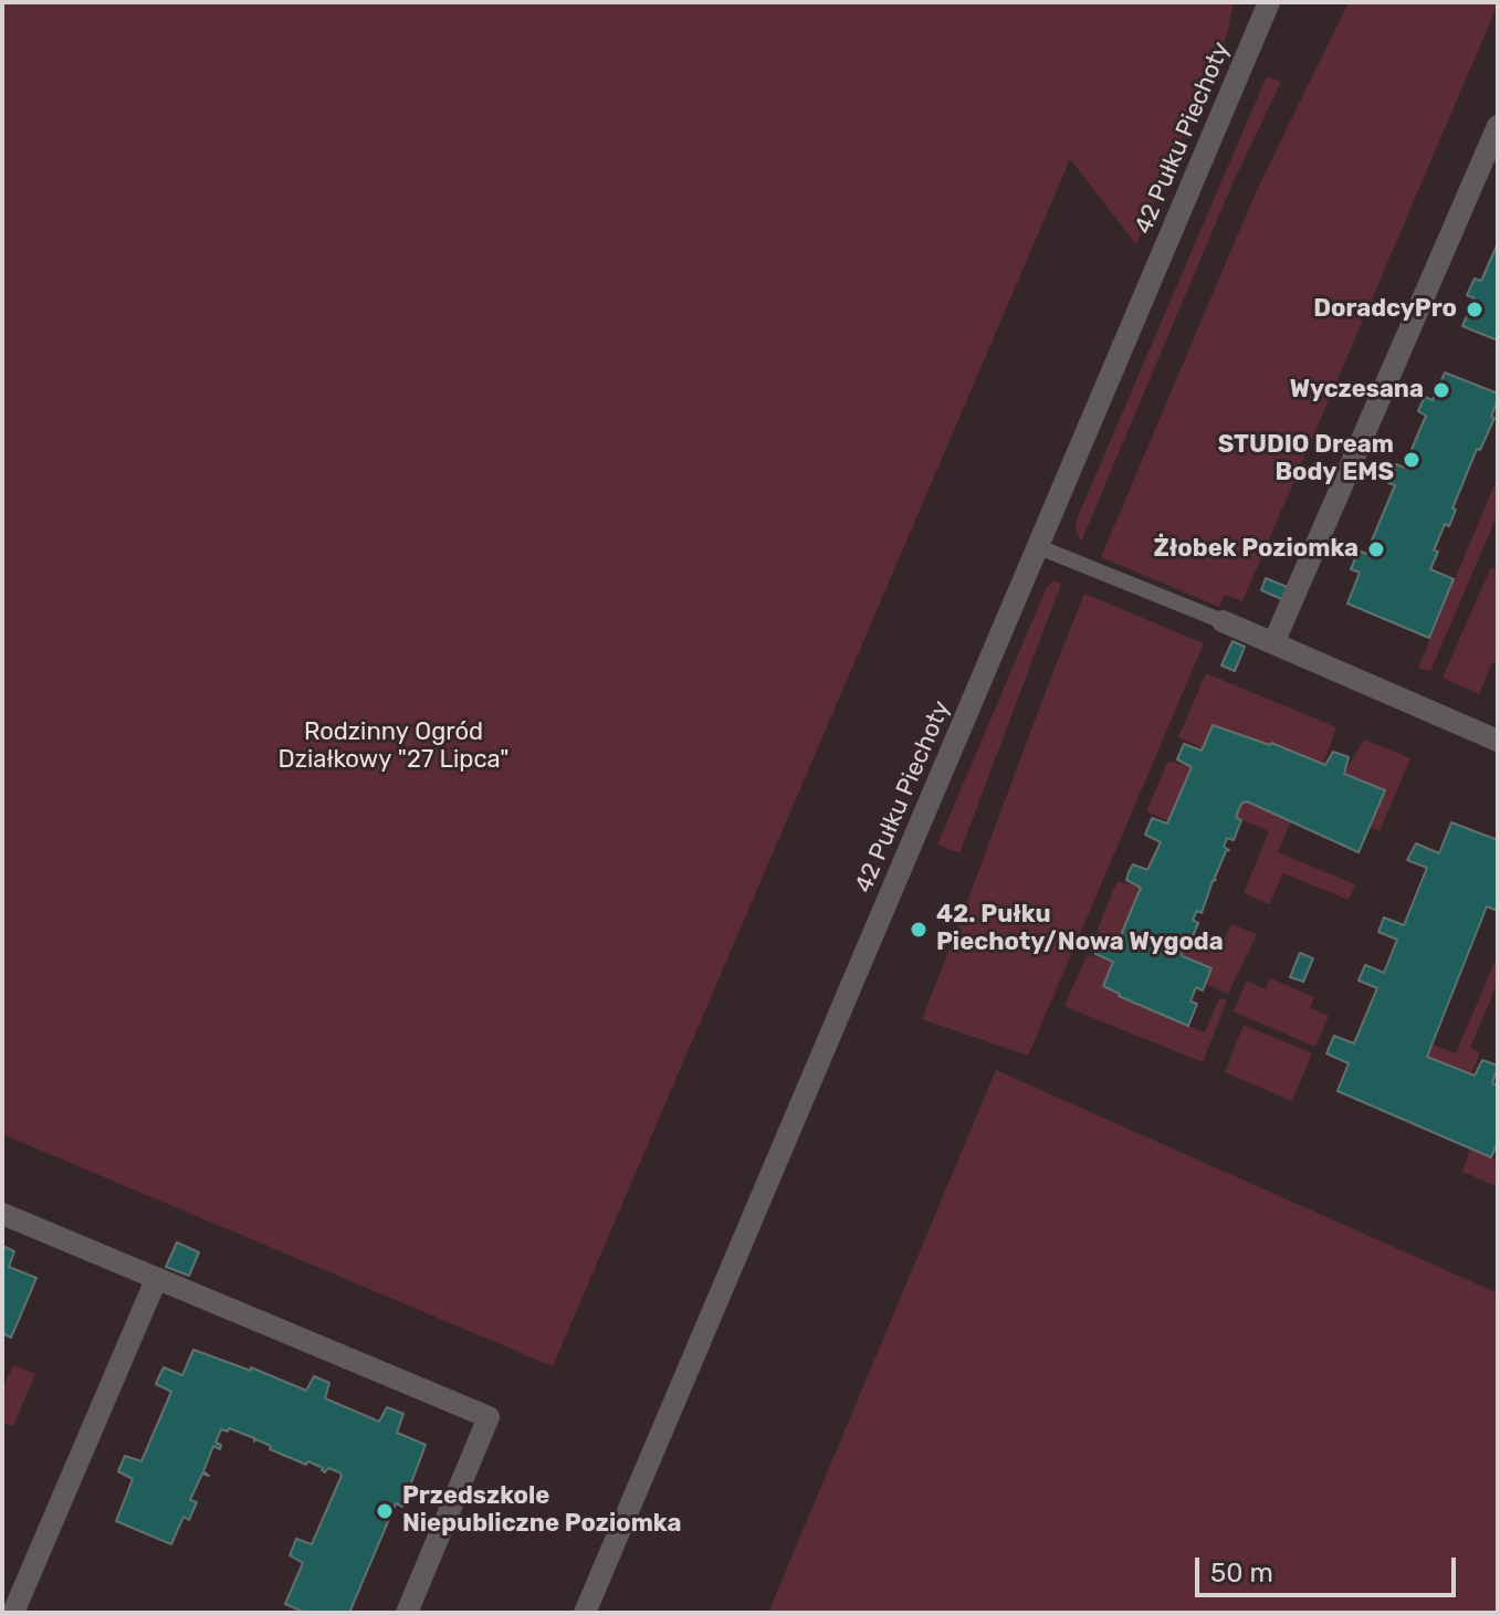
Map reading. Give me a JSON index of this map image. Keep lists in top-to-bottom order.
{
  "streets": {
    "street": ["42 Pułku Piechoty"]
  },
  "parks": ["Rodzinny Ogród Działkowy \"27 Lipca\""],
  "places": [
    "DoradcyPro",
    "Wyczesana",
    "STUDIO Dream Body EMS",
    "Żłobek Poziomka",
    "42. Pułku Piechoty/Nowa Wygoda",
    "Przedszkole Niepubliczne Poziomka"
  ],
  "scale_bar": "50 m"
}
